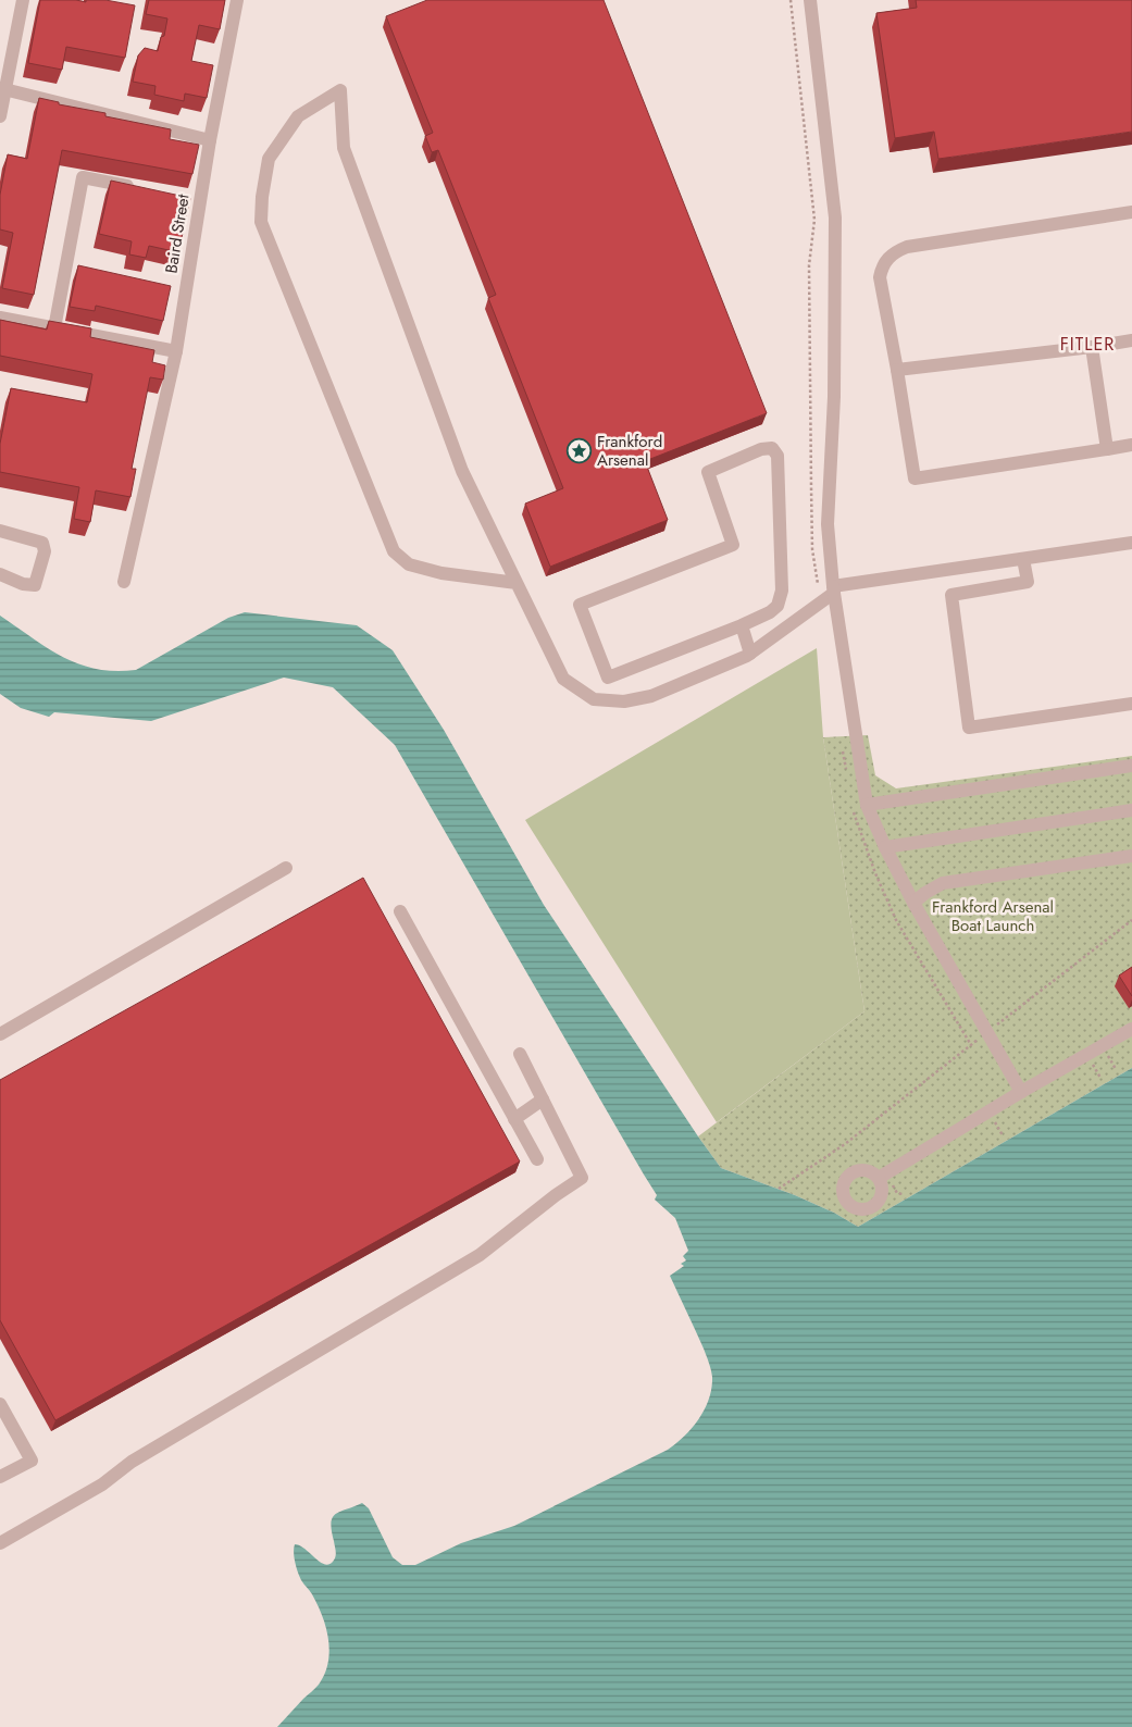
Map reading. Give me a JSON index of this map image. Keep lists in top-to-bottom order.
{
  "streets": {
    "street": ["Baird Street"]
  },
  "districts": ["FITLER"],
  "parks": ["Frankford Arsenal Boat Launch"],
  "places": {
    "place": ["Frankford Arsenal"]
  }
}
